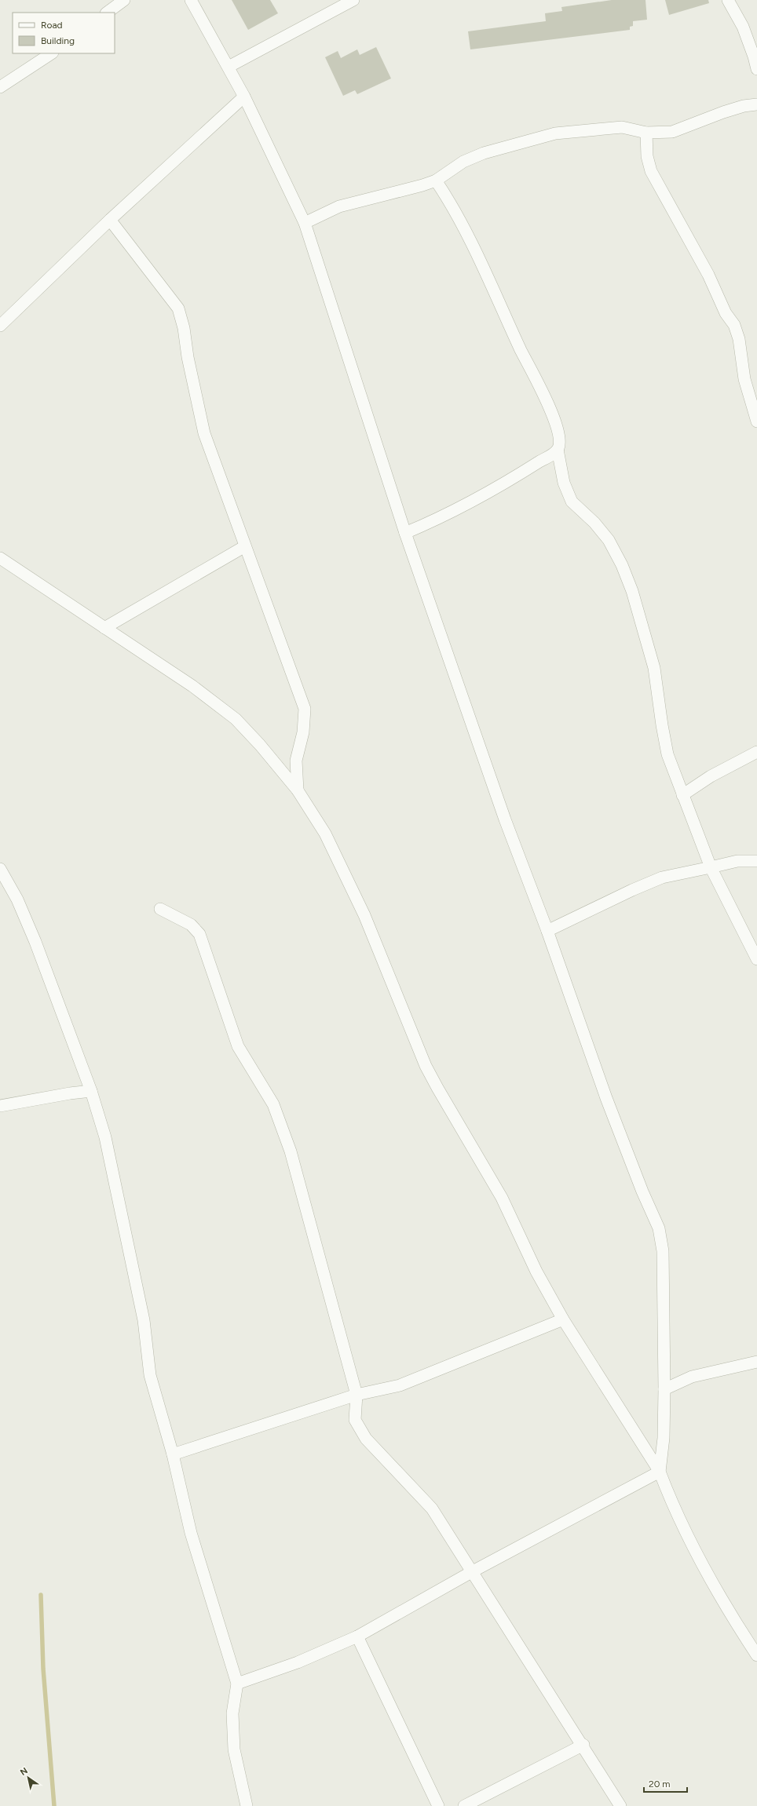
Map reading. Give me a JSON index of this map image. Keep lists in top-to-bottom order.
{
  "legend": ["Road", "Building"],
  "scale_bar": "20 m",
  "north": "top left"
}
